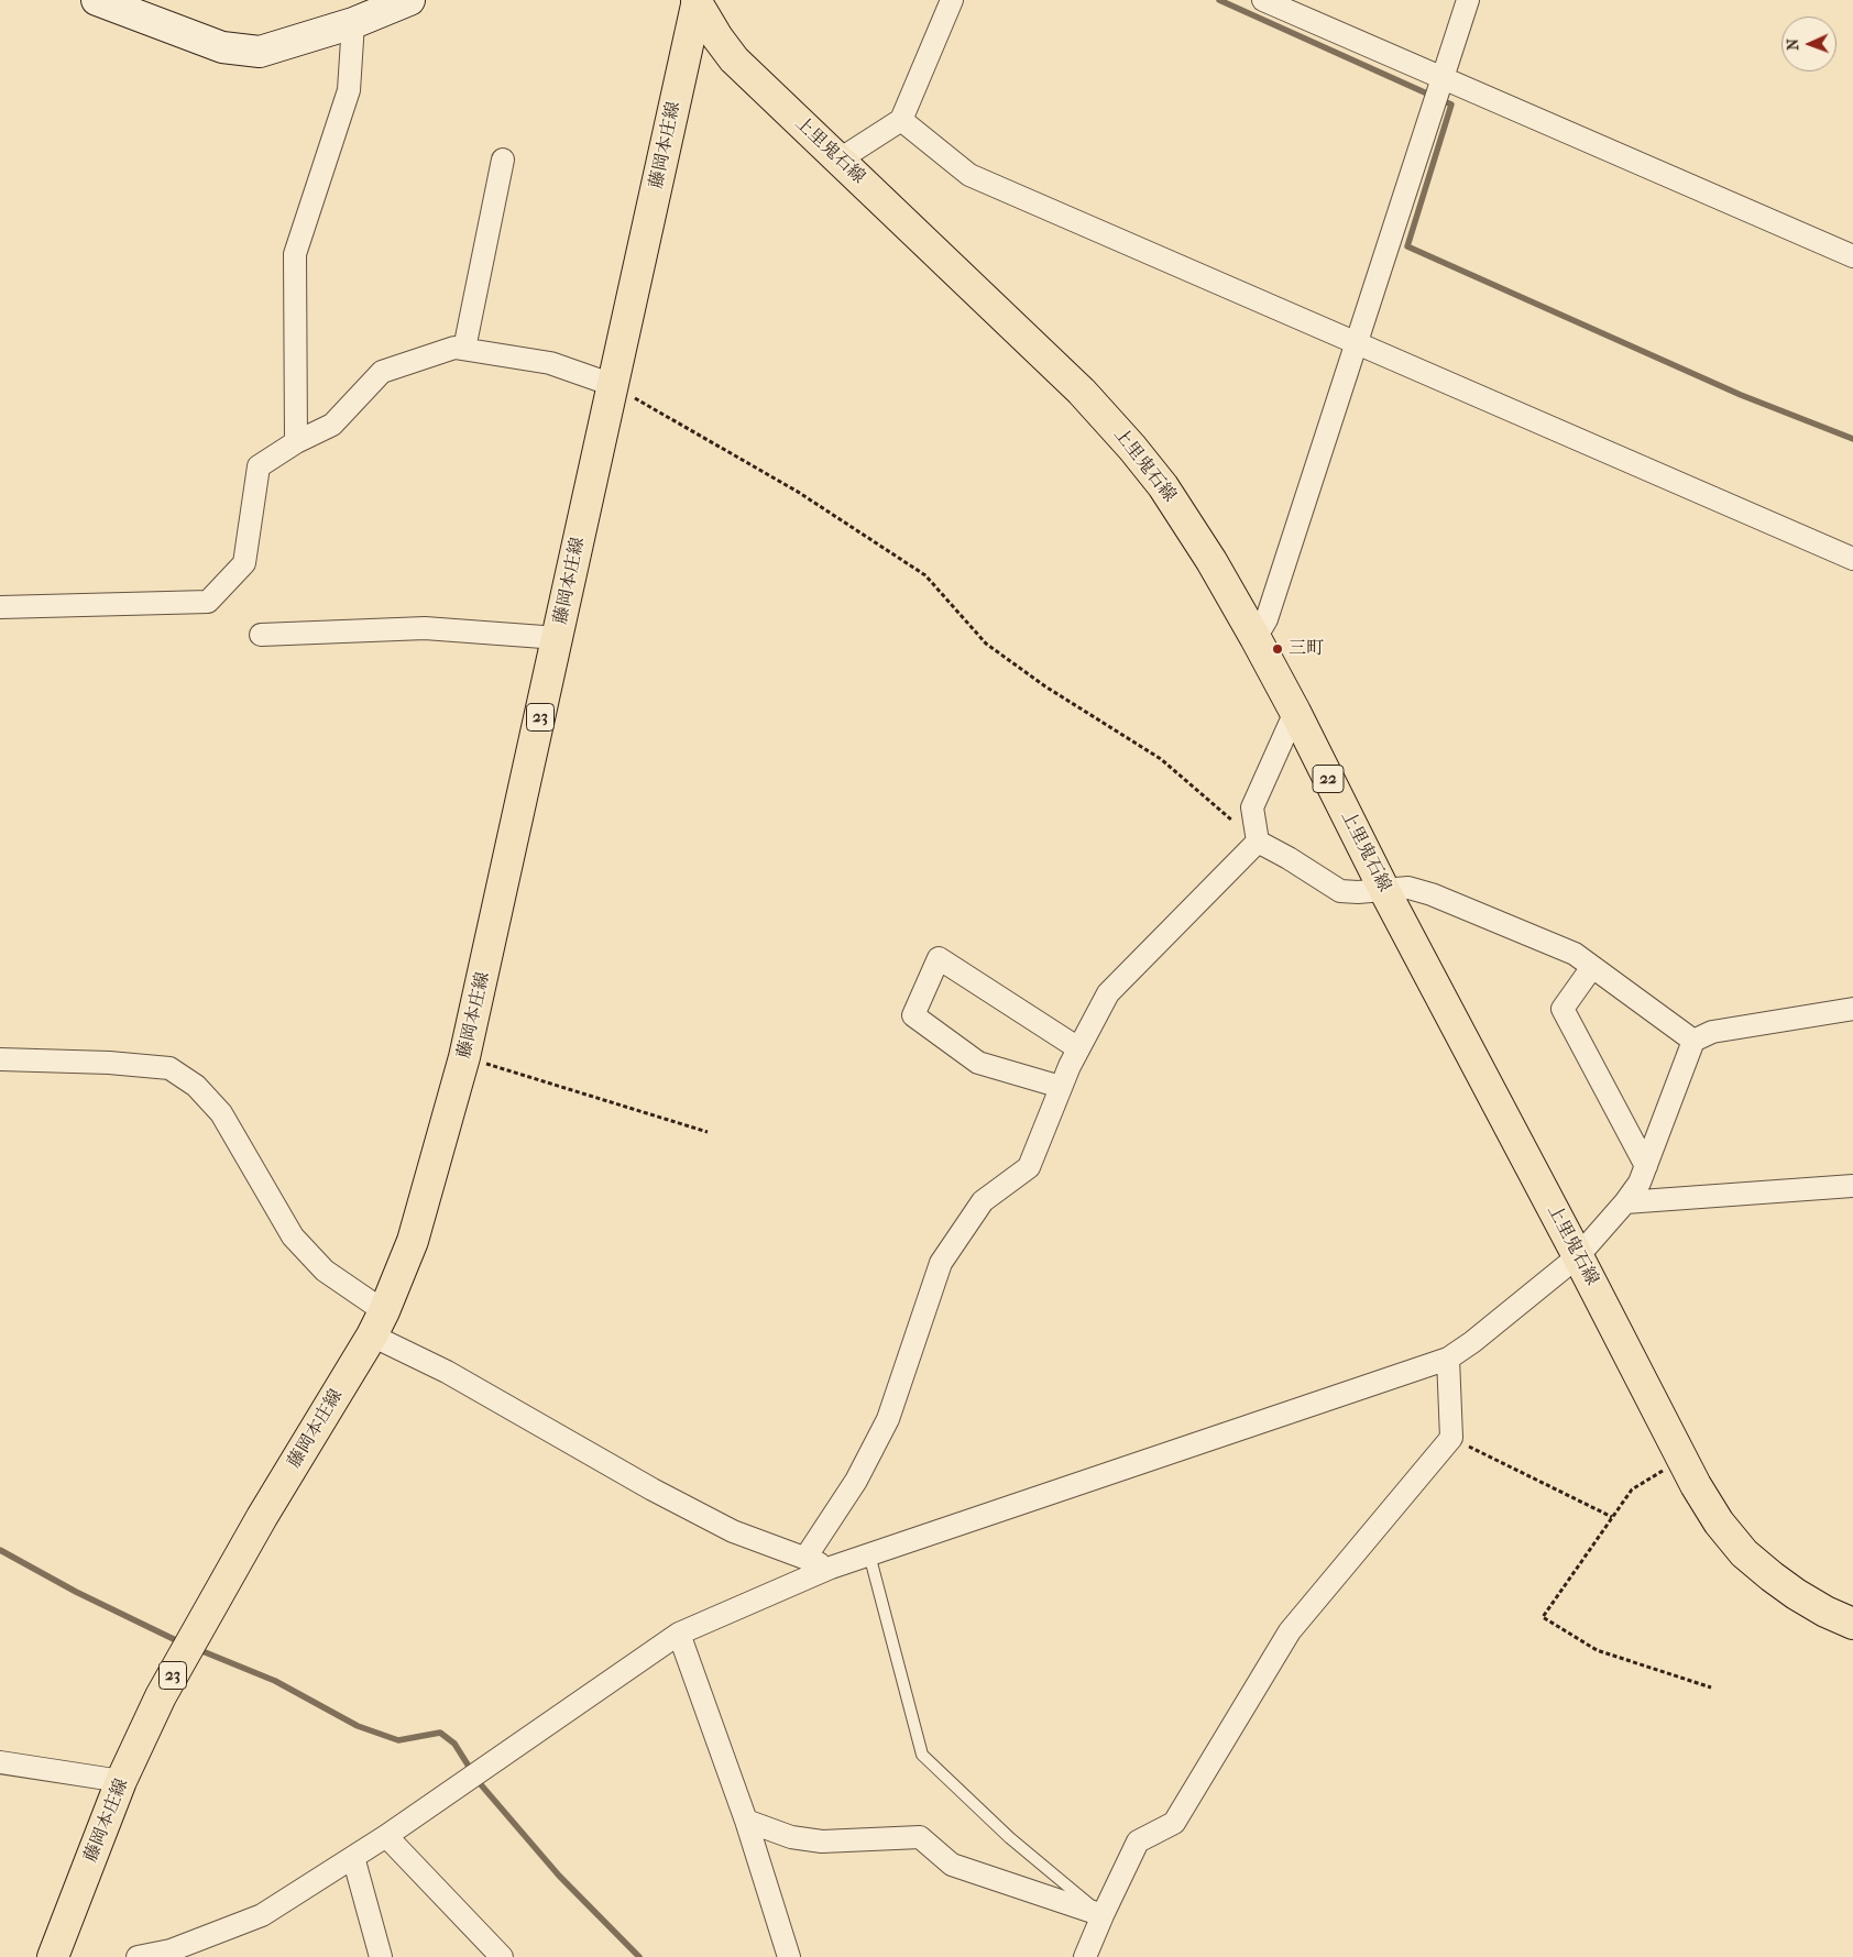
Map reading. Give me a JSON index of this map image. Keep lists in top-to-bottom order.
{
  "streets": {
    "main road": [
      "藤岡本庄線",
      "上里鬼石線",
      "23",
      "22"
    ]
  },
  "crossings": [
    ["藤岡本庄線", "上里鬼石線"]
  ],
  "places": ["三町"],
  "north": "left"
}
